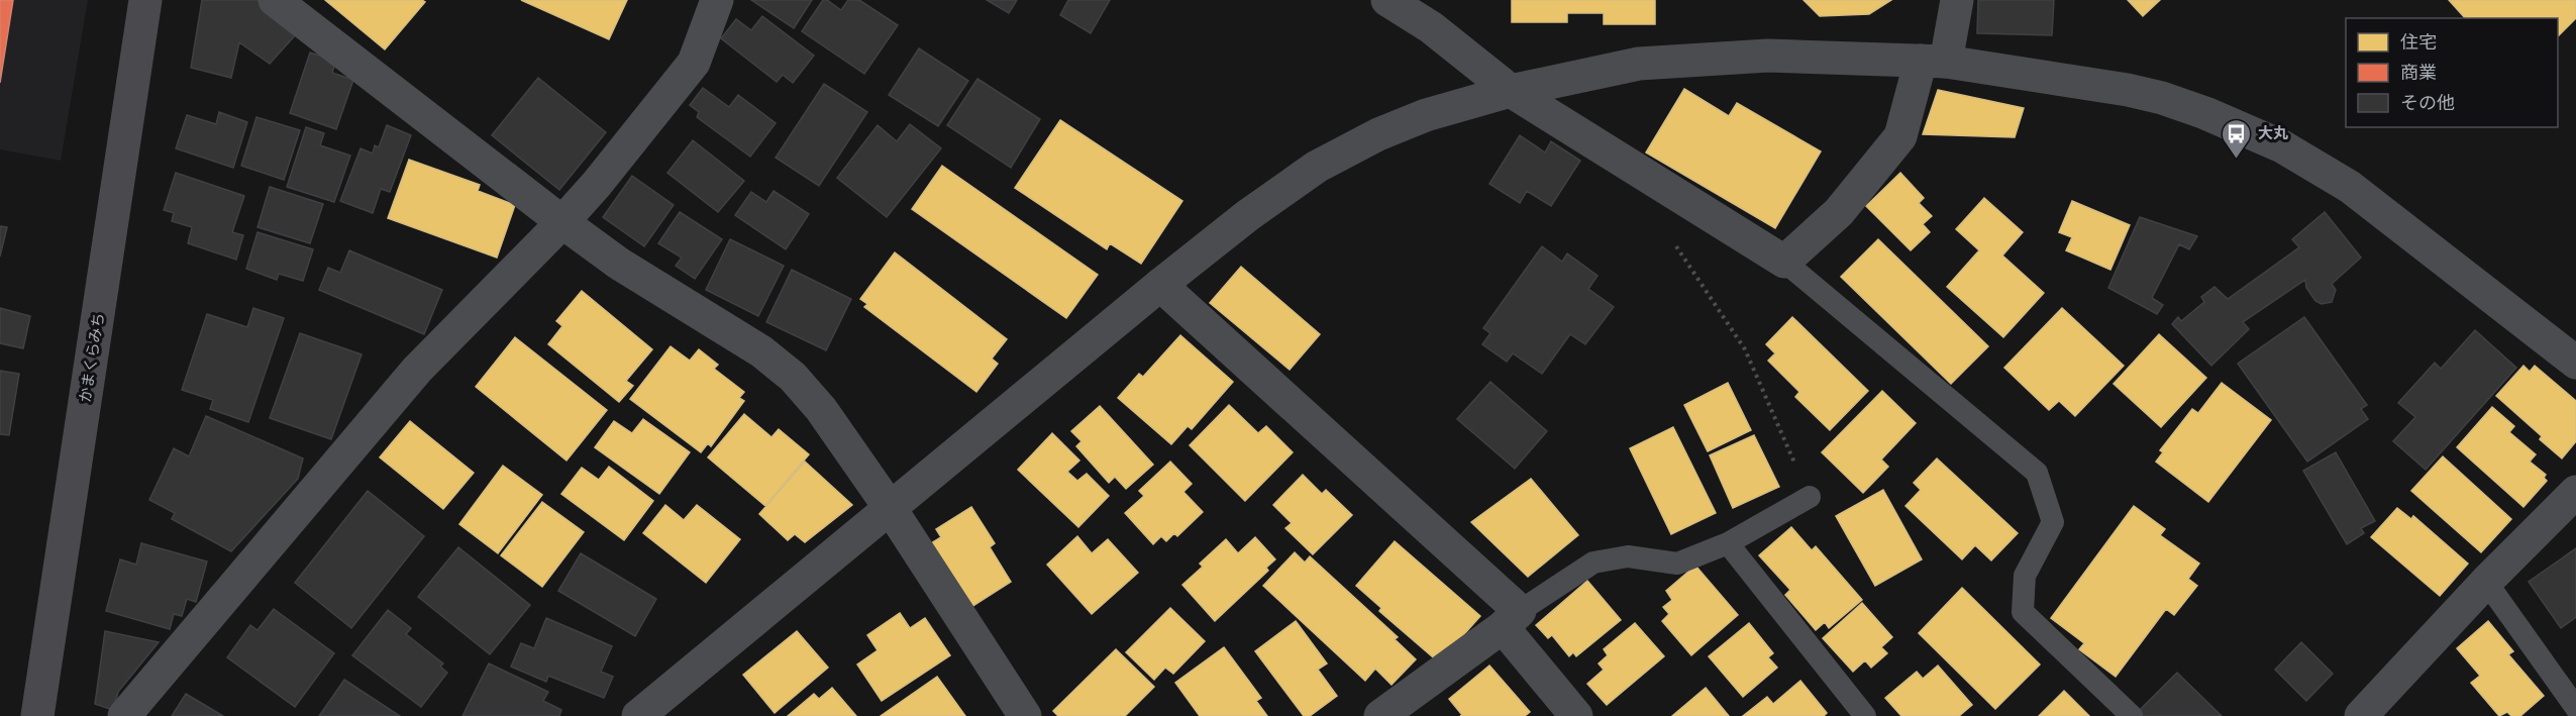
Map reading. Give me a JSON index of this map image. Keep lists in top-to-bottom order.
{
  "streets": {
    "main road": ["かまくらみち"]
  },
  "places": {
    "bus stop": ["大丸"]
  },
  "legend": ["住宅", "商業", "その他"]
}
